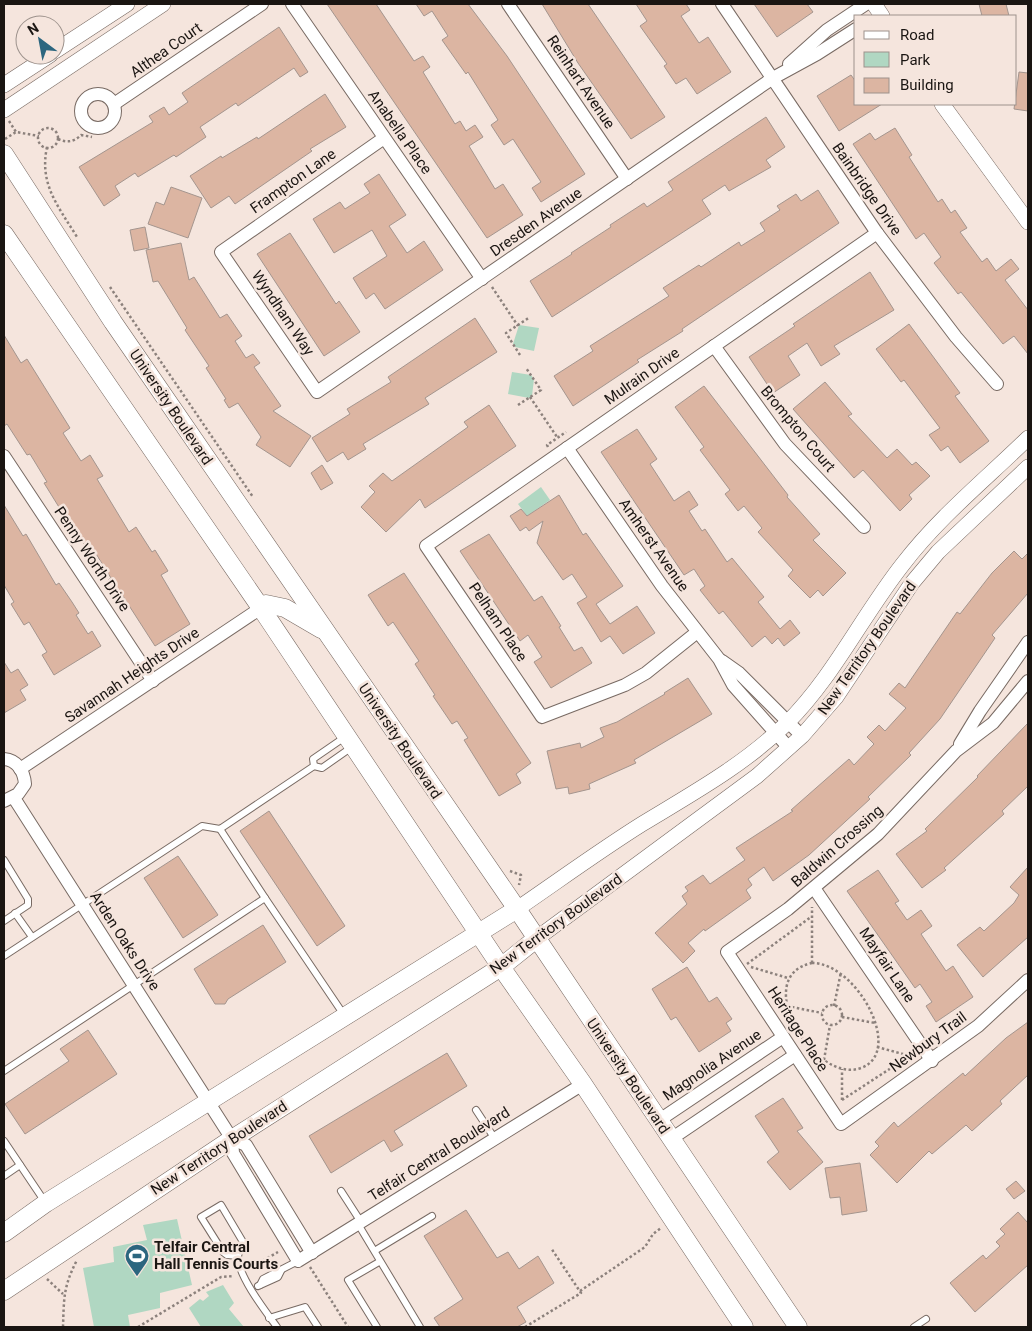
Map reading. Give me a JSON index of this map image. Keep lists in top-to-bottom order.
{
  "streets": {
    "main road": ["University Boulevard", "New Territory Boulevard"],
    "street": [
      "Althea Court",
      "Reinhart Avenue",
      "Anabella Place",
      "Frampton Lane",
      "Bainbridge Drive",
      "Dresden Avenue",
      "Wyndham Way",
      "Mulrain Drive",
      "Brompton Court",
      "Amherst Avenue",
      "Penny Worth Drive",
      "Pelham Place",
      "Savannah Heights Drive",
      "Baldwin Crossing",
      "Arden Oaks Drive",
      "Mayfair Lane",
      "Heritage Place",
      "Newbury Trail",
      "Magnolia Avenue",
      "Telfair Central Boulevard"
    ]
  },
  "crossings": [
    ["Reinhart Avenue", "Dresden Avenue"],
    ["Anabella Place", "Frampton Lane"],
    ["Anabella Place", "Dresden Avenue"],
    ["Frampton Lane", "Wyndham Way"],
    ["Bainbridge Drive", "Dresden Avenue"],
    ["Bainbridge Drive", "Mulrain Drive"],
    ["Dresden Avenue", "Wyndham Way"],
    ["Mulrain Drive", "Brompton Court"],
    ["Mulrain Drive", "Amherst Avenue"],
    ["Mulrain Drive", "Pelham Place"],
    ["University Boulevard", "New Territory Boulevard"],
    ["University Boulevard", "Magnolia Avenue"],
    ["Amherst Avenue", "Pelham Place"],
    ["Amherst Avenue", "New Territory Boulevard"],
    ["Penny Worth Drive", "Savannah Heights Drive"],
    ["New Territory Boulevard", "Arden Oaks Drive"],
    ["Baldwin Crossing", "Mayfair Lane"],
    ["Baldwin Crossing", "Heritage Place"],
    ["Mayfair Lane", "Newbury Trail"],
    ["Heritage Place", "Newbury Trail"],
    ["Heritage Place", "Magnolia Avenue"]
  ],
  "places": {
    "sports": ["Telfair Central Hall Tennis Courts"]
  },
  "legend": ["Road", "Park", "Building"],
  "north": "top left"
}
